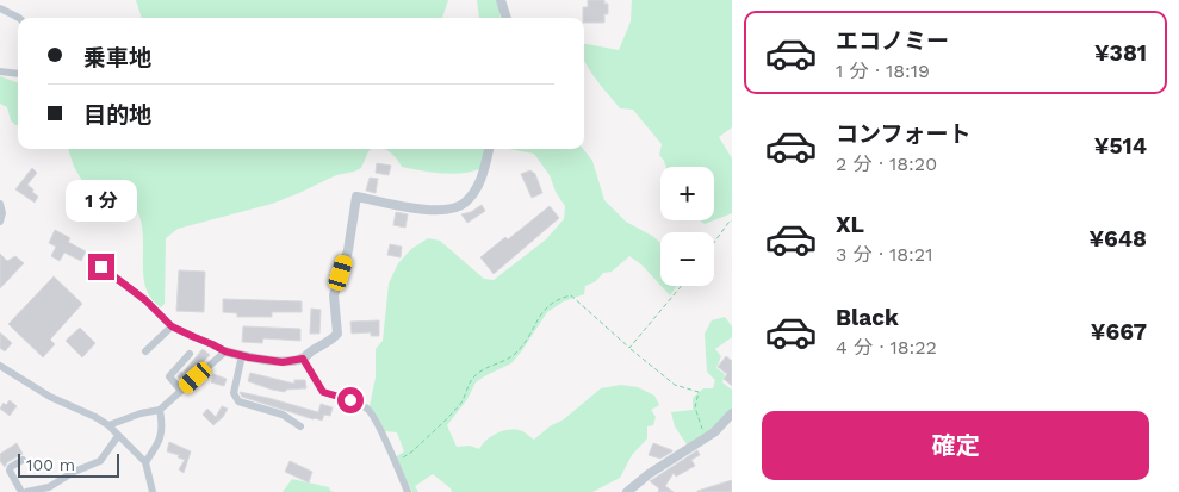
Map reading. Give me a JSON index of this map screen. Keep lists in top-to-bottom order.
{
  "scale_bar": "100 m",
  "page": {
    "list": [
      {
        "name": "エコノミー",
        "note": "1 分 · 18:19",
        "value": "¥381"
      },
      {
        "name": "コンフォート",
        "note": "2 分 · 18:20",
        "value": "¥514"
      },
      {
        "name": "XL",
        "note": "3 分 · 18:21",
        "value": "¥648"
      },
      {
        "name": "Black",
        "note": "4 分 · 18:22",
        "value": "¥667"
      }
    ],
    "banner": ["乗車地", "目的地"],
    "map_buttons": ["+", "−"],
    "bubble": "1 分",
    "buttons": "確定",
    "scale": "100 m"
  }
}
